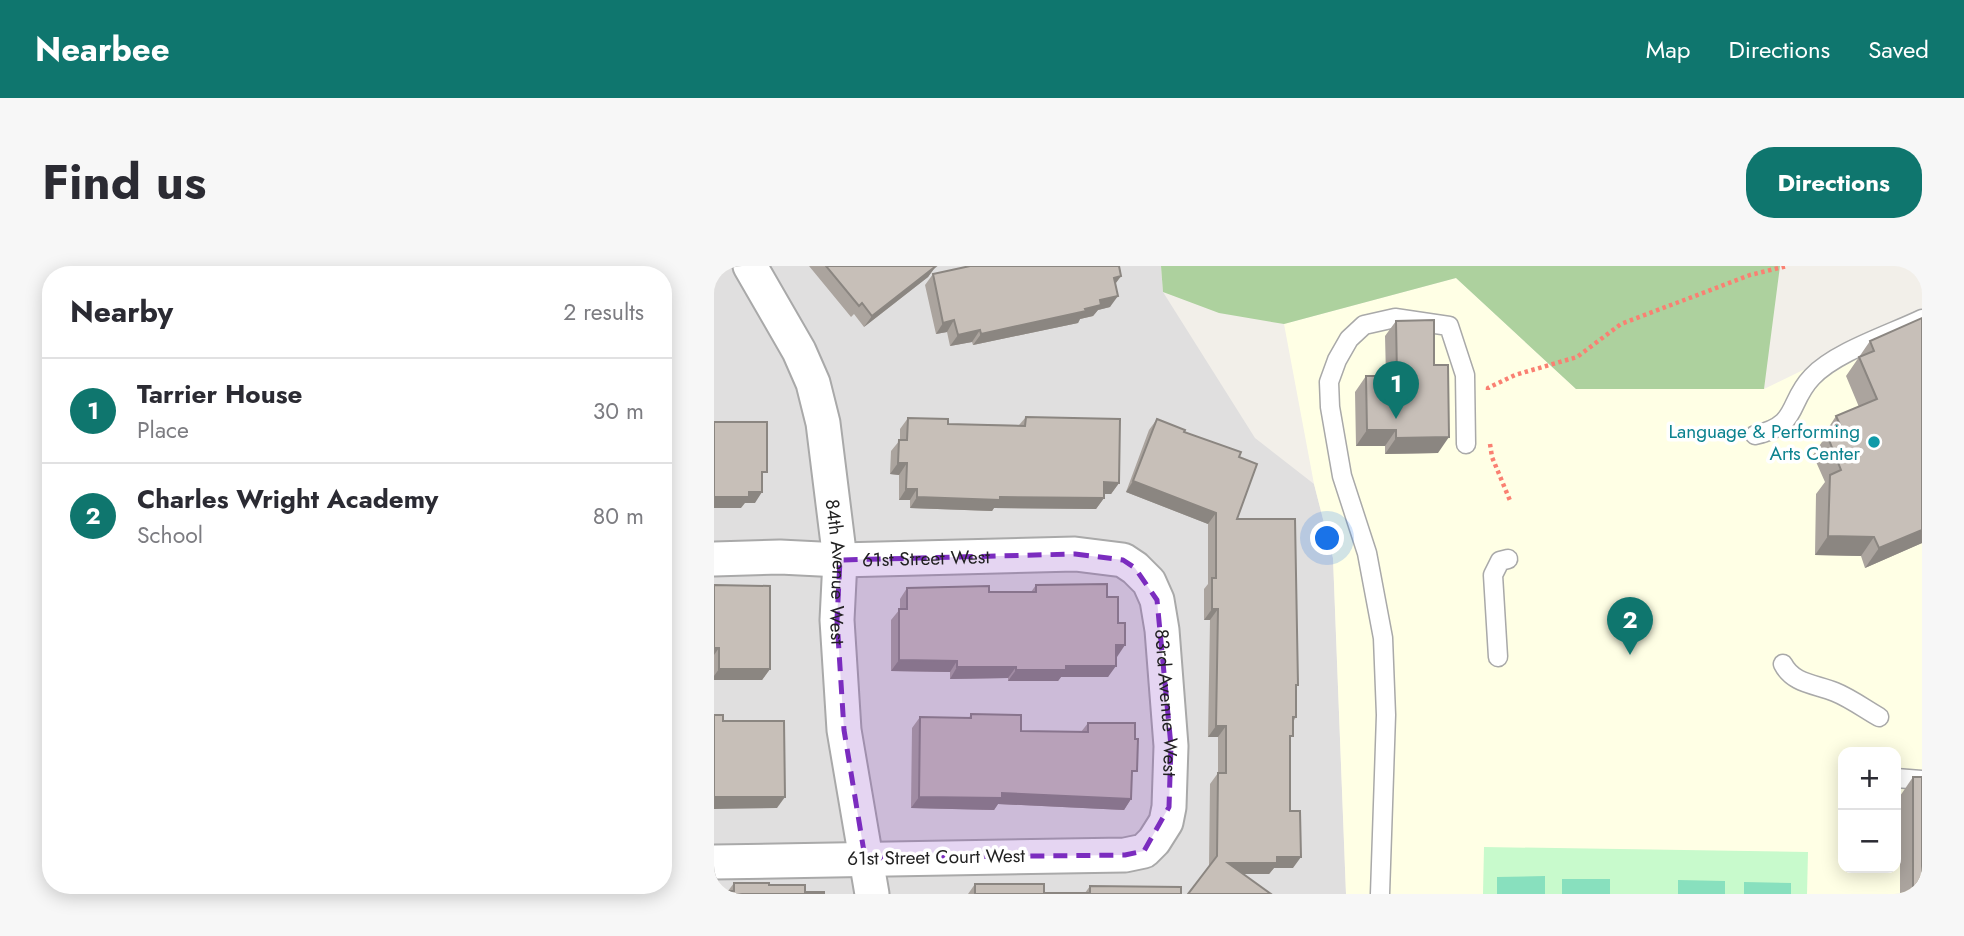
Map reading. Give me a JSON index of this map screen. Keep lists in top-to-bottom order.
{
  "streets": {
    "street": [
      "61st Street West",
      "84th Avenue West",
      "83rd Avenue West",
      "61st Street Court West"
    ]
  },
  "crossings": [
    ["61st Street West", "84th Avenue West"],
    ["61st Street West", "83rd Avenue West"],
    ["84th Avenue West", "61st Street Court West"],
    ["83rd Avenue West", "61st Street Court West"]
  ],
  "places": ["Language & Performing Arts Center"],
  "page": {
    "header": "Nearbee",
    "nav": ["Map", "Directions", "Saved"],
    "title": "Find us",
    "buttons": "Directions",
    "heading": ["Nearby", "2 results"],
    "list": [
      {
        "mark": "1",
        "name": "Tarrier House",
        "note": "Place",
        "value": "30 m"
      },
      {
        "mark": "2",
        "name": "Charles Wright Academy",
        "note": "School",
        "value": "80 m"
      }
    ],
    "pins": ["1", "2"],
    "map_buttons": ["+", "−"]
  }
}
